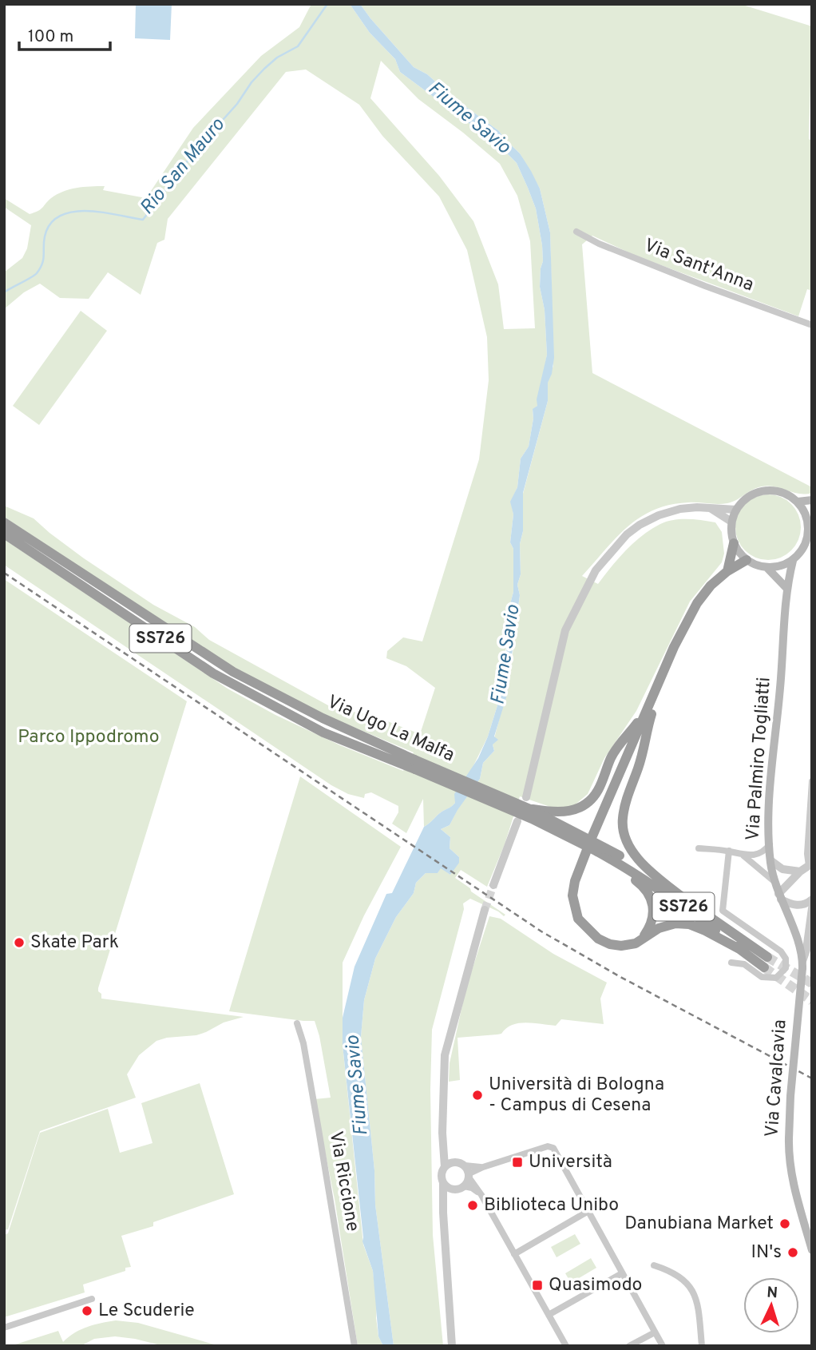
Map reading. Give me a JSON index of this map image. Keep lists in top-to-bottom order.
{
  "streets": {
    "highway": ["SS726", "Via Ugo La Malfa"],
    "main road": ["Via Palmiro Togliatti", "Via Cavalcavia"],
    "street": ["Via Sant'Anna", "Via Riccione"]
  },
  "crossings": [
    ["Via Palmiro Togliatti", "Via Cavalcavia"]
  ],
  "water": ["Fiume Savio", "Rio San Mauro"],
  "parks": ["Parco Ippodromo"],
  "places": {
    "other": [
      "Skate Park",
      "Università di Bologna - Campus di Cesena",
      "Biblioteca Unibo",
      "Danubiana Market",
      "IN's",
      "Le Scuderie"
    ],
    "transit": ["Università", "Quasimodo"]
  },
  "scale_bar": "100 m",
  "north": "top"
}
